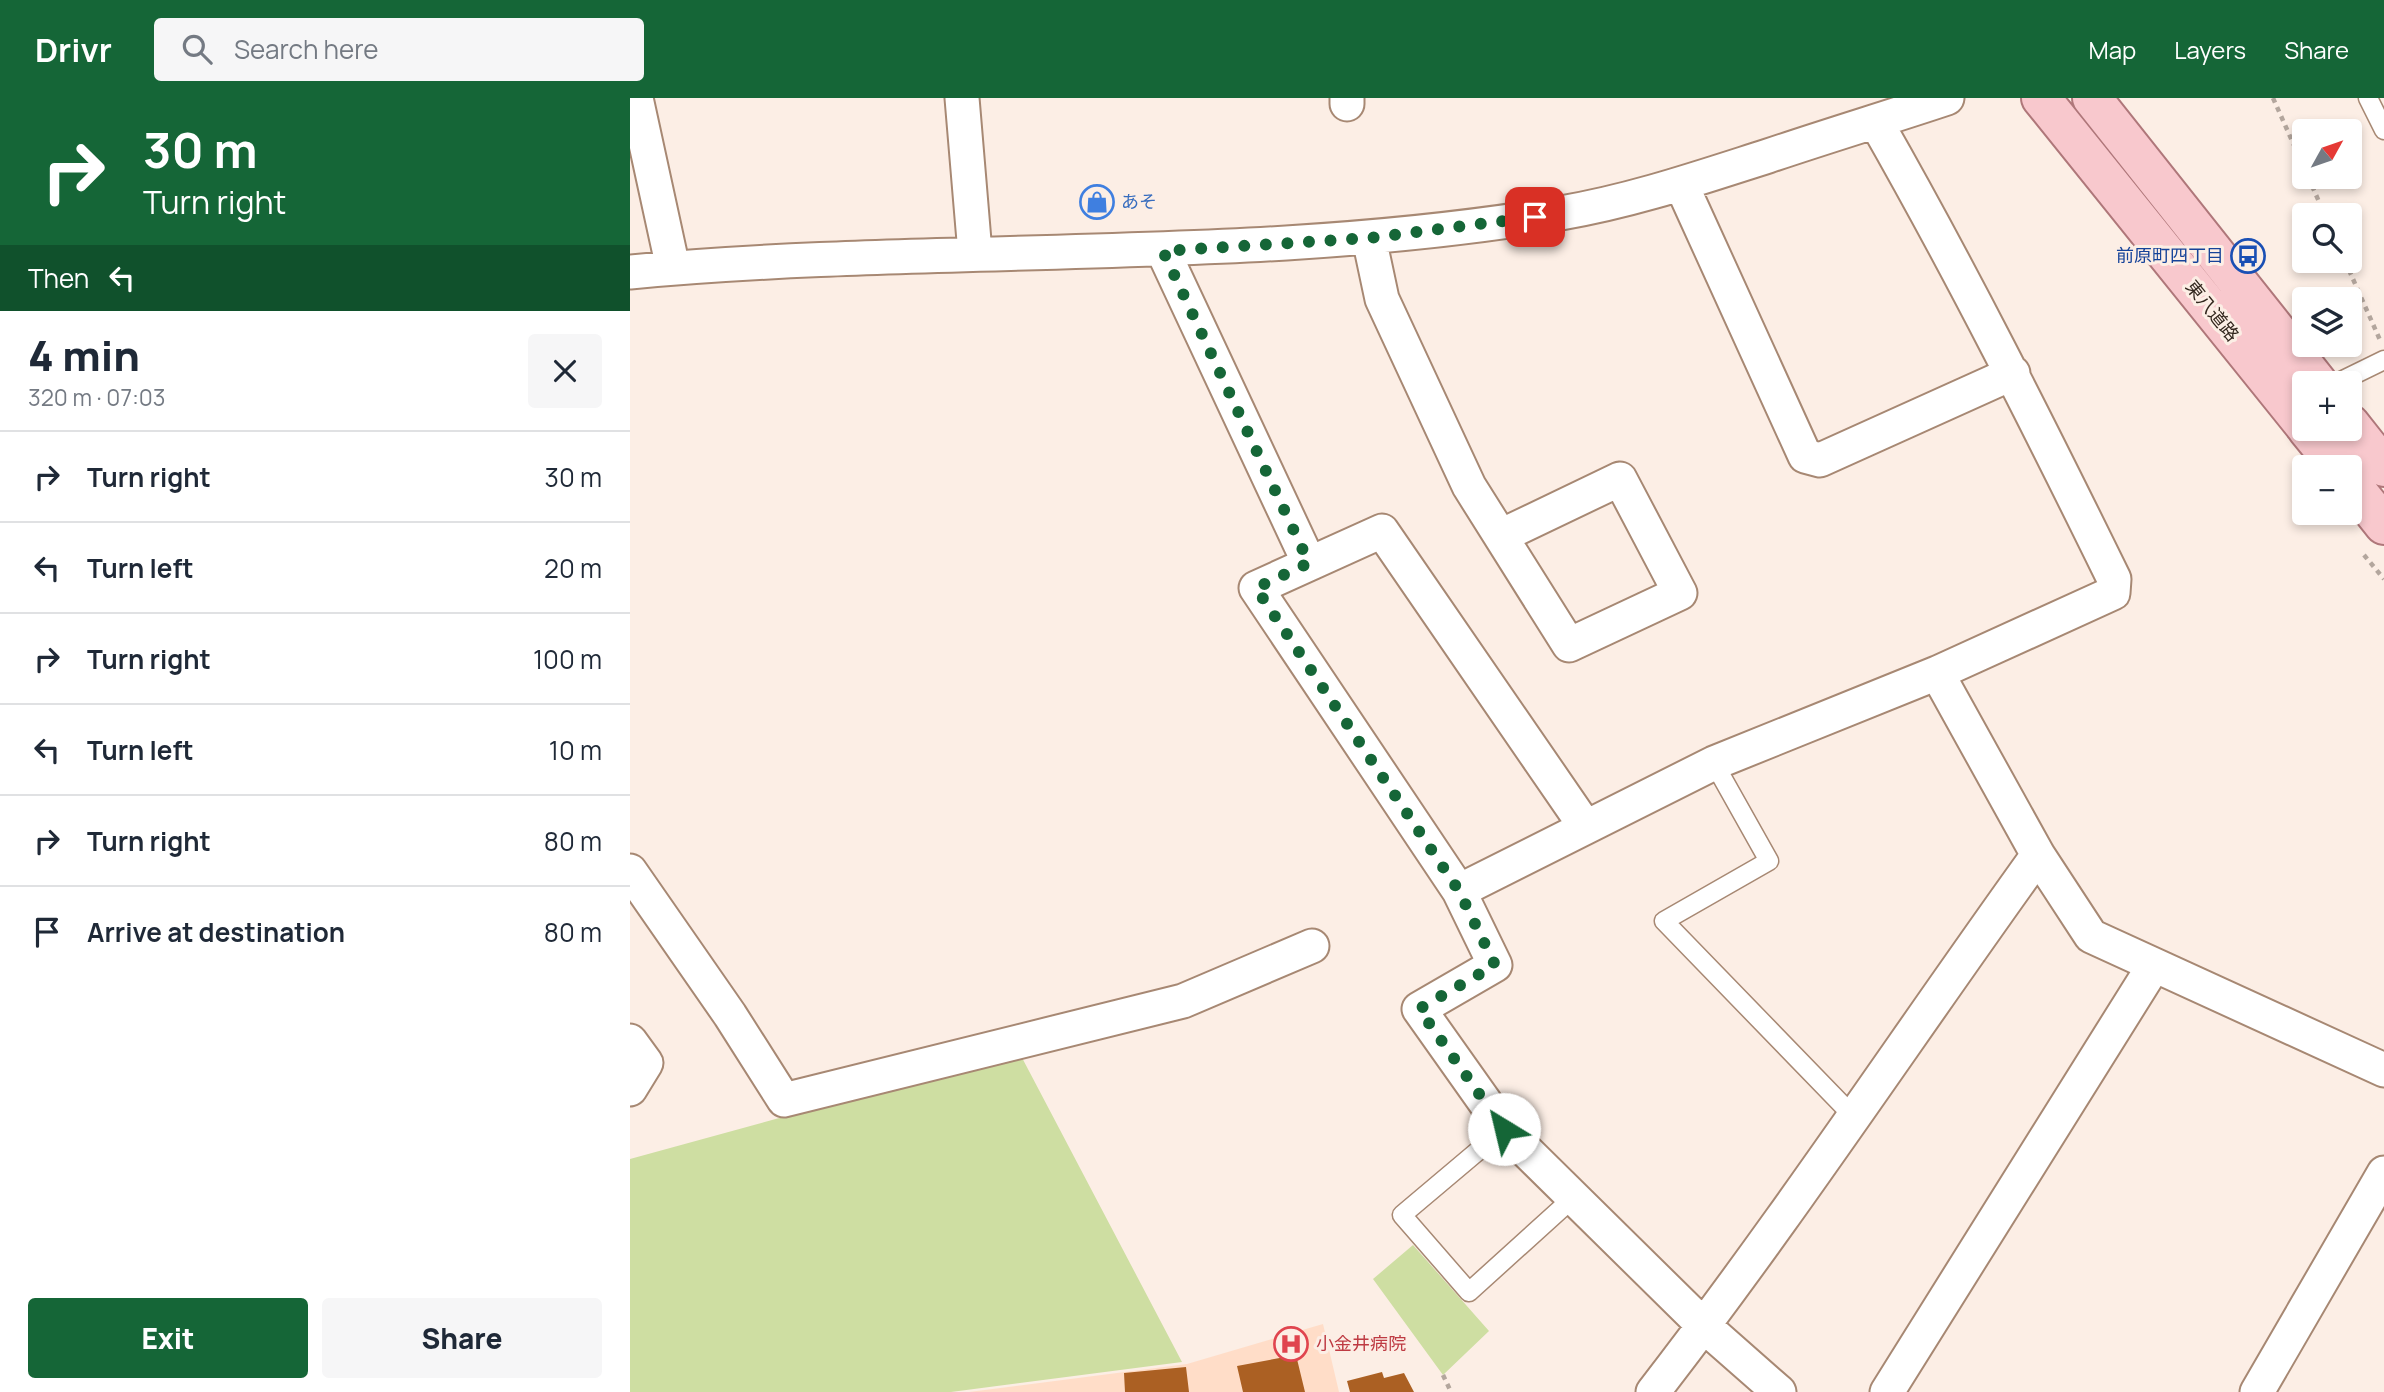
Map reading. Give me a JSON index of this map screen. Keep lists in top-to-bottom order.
{
  "streets": {
    "main road": ["東八道路"]
  },
  "places": {
    "shop": ["あそ"],
    "bus stop": ["前原町四丁目"],
    "hospital": ["小金井病院"]
  },
  "north": "top right",
  "page": {
    "header": "Drivr",
    "search": "Search here",
    "nav": ["Map", "Layers", "Share"],
    "turn": ["30 m", "Turn right"],
    "map_buttons": ["+", "−"],
    "then": "Then",
    "heading": ["4 min", "320 m · 07:03"],
    "list": [
      {
        "name": "Turn right",
        "value": "30 m"
      },
      {
        "name": "Turn left",
        "value": "20 m"
      },
      {
        "name": "Turn right",
        "value": "100 m"
      },
      {
        "name": "Turn left",
        "value": "10 m"
      },
      {
        "name": "Turn right",
        "value": "80 m"
      },
      {
        "name": "Arrive at destination",
        "value": "80 m"
      }
    ],
    "buttons": ["Exit", "Share"]
  }
}
